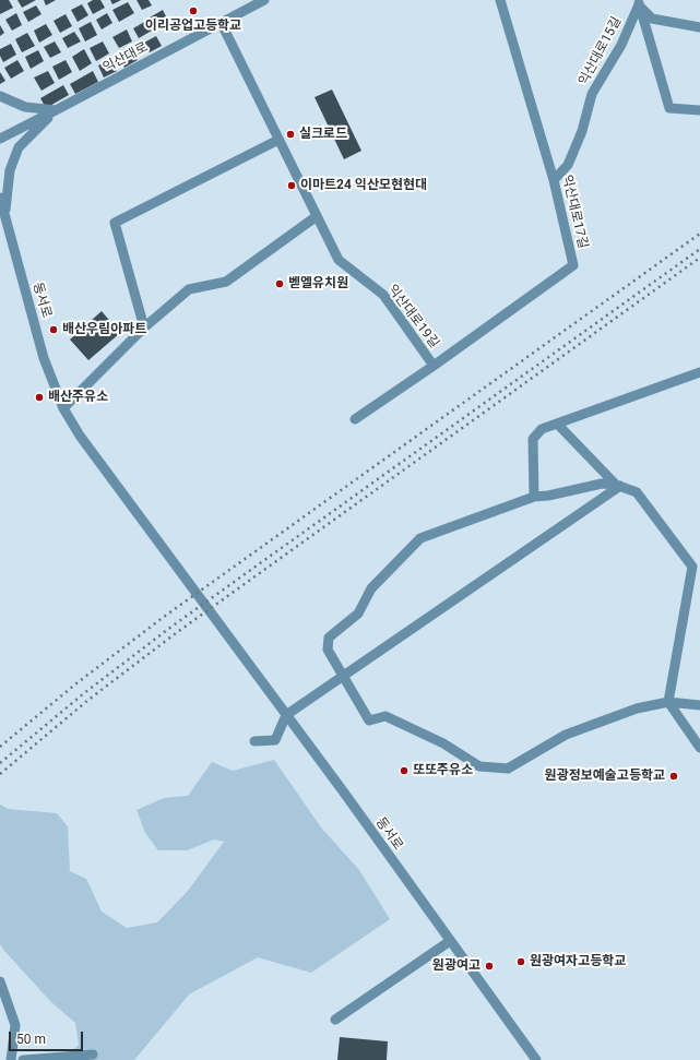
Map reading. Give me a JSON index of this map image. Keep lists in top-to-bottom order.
{
  "streets": {
    "street": [
      "익산대로15길",
      "익산대로",
      "익산대로17길",
      "동서로",
      "익산대로19길"
    ]
  },
  "crossings": [
    ["익산대로15길", "익산대로17길"],
    ["익산대로", "익산대로19길"],
    ["익산대로17길", "익산대로19길"]
  ],
  "places": [
    "이리공업고등학교",
    "실크로드",
    "이마트24 익산모현현대",
    "벧엘유치원",
    "배산우림아파트",
    "배산주유소",
    "또또주유소",
    "원광정보예술고등학교",
    "원광여자고등학교",
    "원광여고"
  ],
  "scale_bar": "50 m"
}
